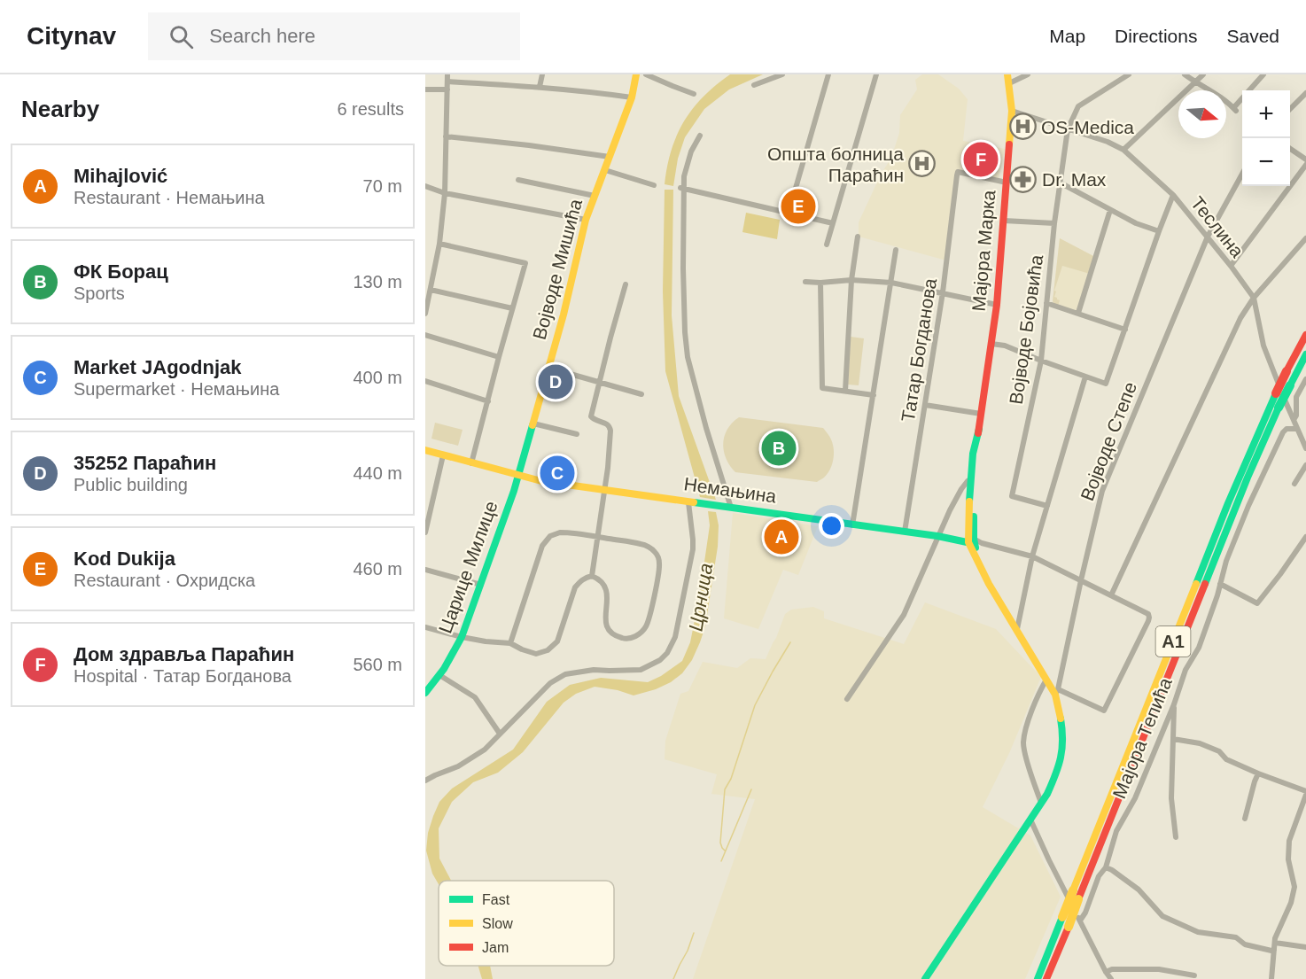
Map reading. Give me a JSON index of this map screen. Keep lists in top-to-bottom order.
{
  "streets": {
    "main road": [
      "Мајора Марка",
      "Војводе Мишића",
      "Немањина",
      "Царице Милице",
      "A1"
    ],
    "street": [
      "Теслина",
      "Војводе Бојовића",
      "Татар Богданова",
      "Војводе Степе",
      "Мајора Тепића"
    ]
  },
  "crossings": [
    ["Теслина", "Мајора Марка"],
    ["Теслина", "Војводе Бојовића"],
    ["Теслина", "Војводе Степе"],
    ["Теслина", "Мајора Тепића"],
    ["Мајора Марка", "Татар Богданова"],
    ["Мајора Марка", "Војводе Степе"],
    ["Мајора Марка", "Немањина"],
    ["Војводе Мишића", "Немањина"],
    ["Војводе Мишића", "Царице Милице"],
    ["Татар Богданова", "Немањина"],
    ["Немањина", "Царице Милице"]
  ],
  "water": ["Црница"],
  "places": {
    "hospital": ["OS-Medica", "Општа болница Параћин"],
    "pharmacy": ["Dr. Max"]
  },
  "legend": ["Fast", "Slow", "Jam"],
  "north": "right",
  "page": {
    "header": "Citynav",
    "search": "Search here",
    "nav": ["Map", "Directions", "Saved"],
    "heading": ["Nearby", "6 results"],
    "map_buttons": ["+", "−"],
    "pins": [
      "F",
      "E",
      "D",
      "B",
      "C",
      "A"
    ],
    "list": [
      {
        "mark": "A",
        "name": "Mihajlović",
        "note": "Restaurant · Немањина",
        "value": "70 m"
      },
      {
        "mark": "B",
        "name": "ФК Борац",
        "note": "Sports",
        "value": "130 m"
      },
      {
        "mark": "C",
        "name": "Market JAgodnjak",
        "note": "Supermarket · Немањина",
        "value": "400 m"
      },
      {
        "mark": "D",
        "name": "35252 Параћин",
        "note": "Public building",
        "value": "440 m"
      },
      {
        "mark": "E",
        "name": "Kod Dukija",
        "note": "Restaurant · Охридска",
        "value": "460 m"
      },
      {
        "mark": "F",
        "name": "Дом здравља Параћин",
        "note": "Hospital · Татар Богданова",
        "value": "560 m"
      }
    ]
  }
}
